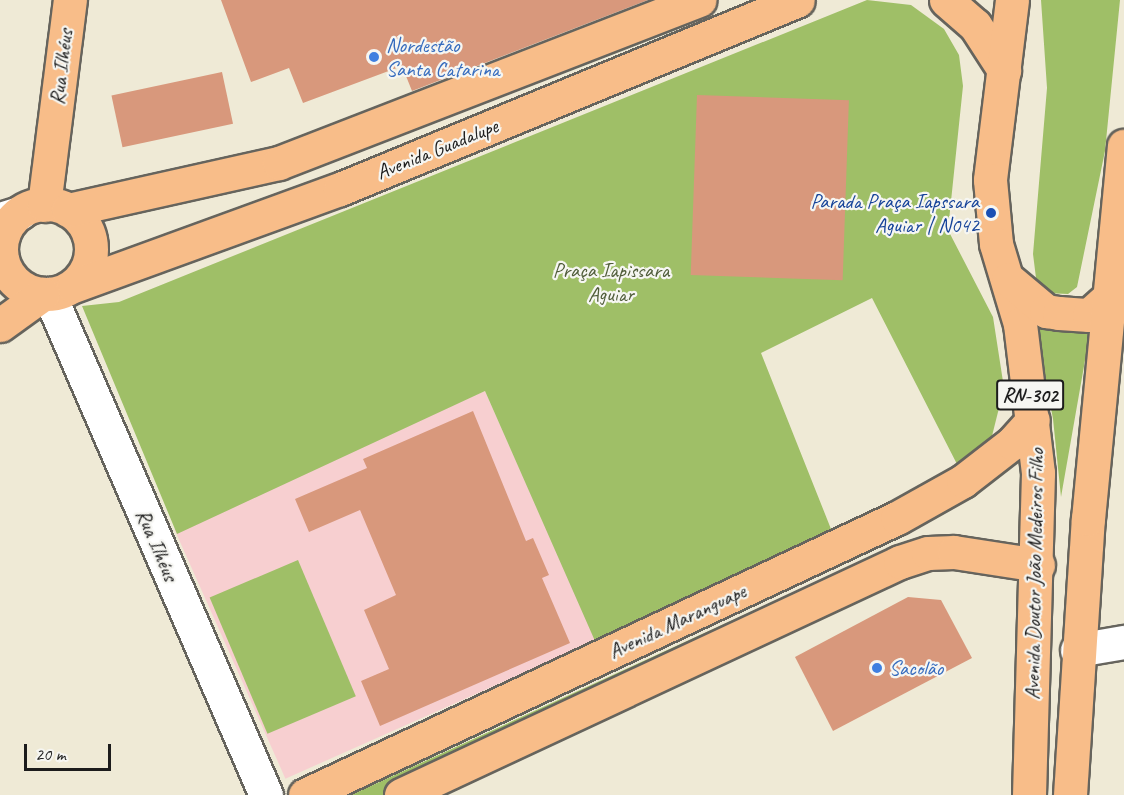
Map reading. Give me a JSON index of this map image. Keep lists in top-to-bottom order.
{
  "streets": {
    "main road": [
      "Rua Ilhéus",
      "Avenida Guadalupe",
      "RN-302",
      "Avenida Doutor João Medeiros Filho",
      "Avenida Maranguape"
    ]
  },
  "crossings": [
    ["Rua Ilhéus", "Avenida Guadalupe"],
    ["Avenida Doutor João Medeiros Filho", "Avenida Maranguape"]
  ],
  "parks": ["Praça Iapissara Aguiar"],
  "places": ["Nordestão Santa Catarina", "Parada Praça Iapssara Aguiar | N042", "Sacolão"],
  "scale_bar": "20 m"
}
